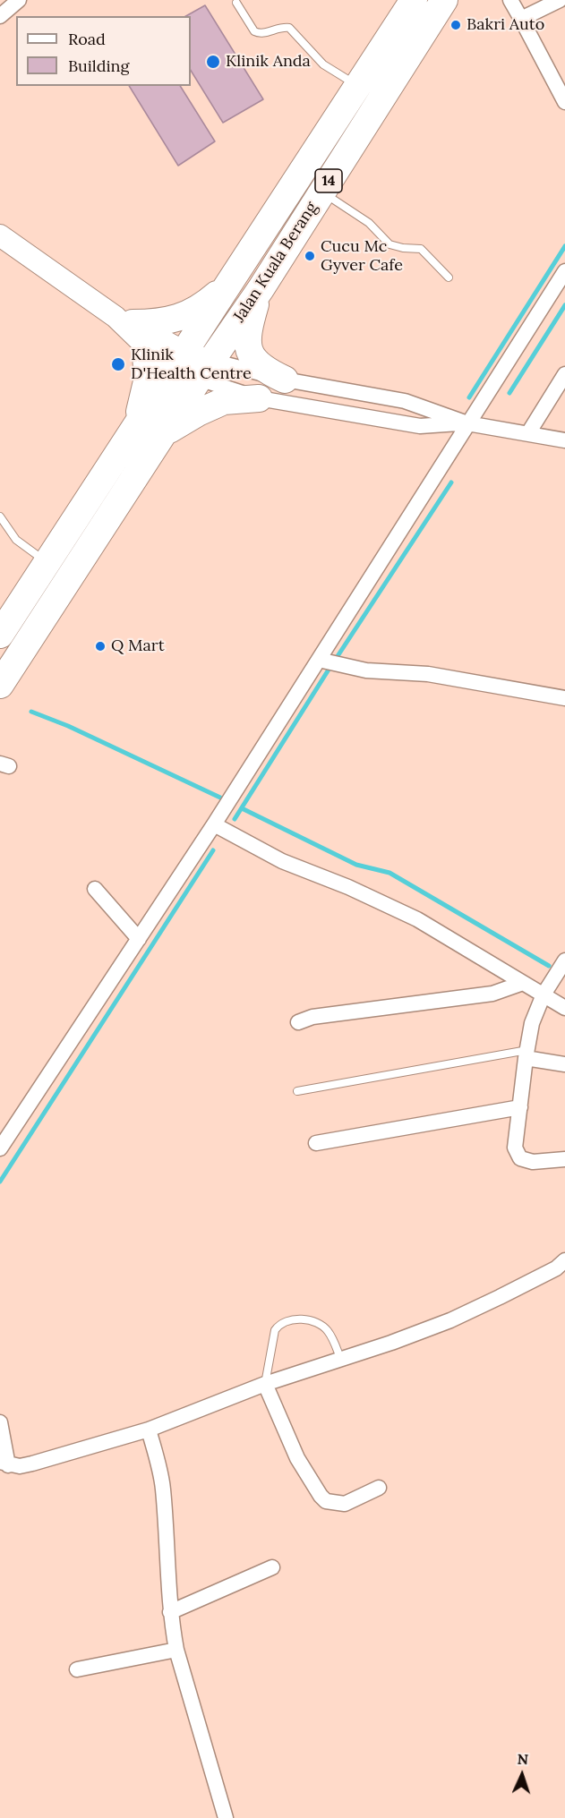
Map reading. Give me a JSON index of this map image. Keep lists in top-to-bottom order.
{
  "streets": {
    "highway": ["14", "Jalan Kuala Berang"]
  },
  "places": [
    "Bakri Auto",
    "Klinik Anda",
    "Cucu Mc Gyver Cafe",
    "Klinik D'Health Centre",
    "Q Mart"
  ],
  "legend": ["Road", "Building"],
  "north": "top"
}
